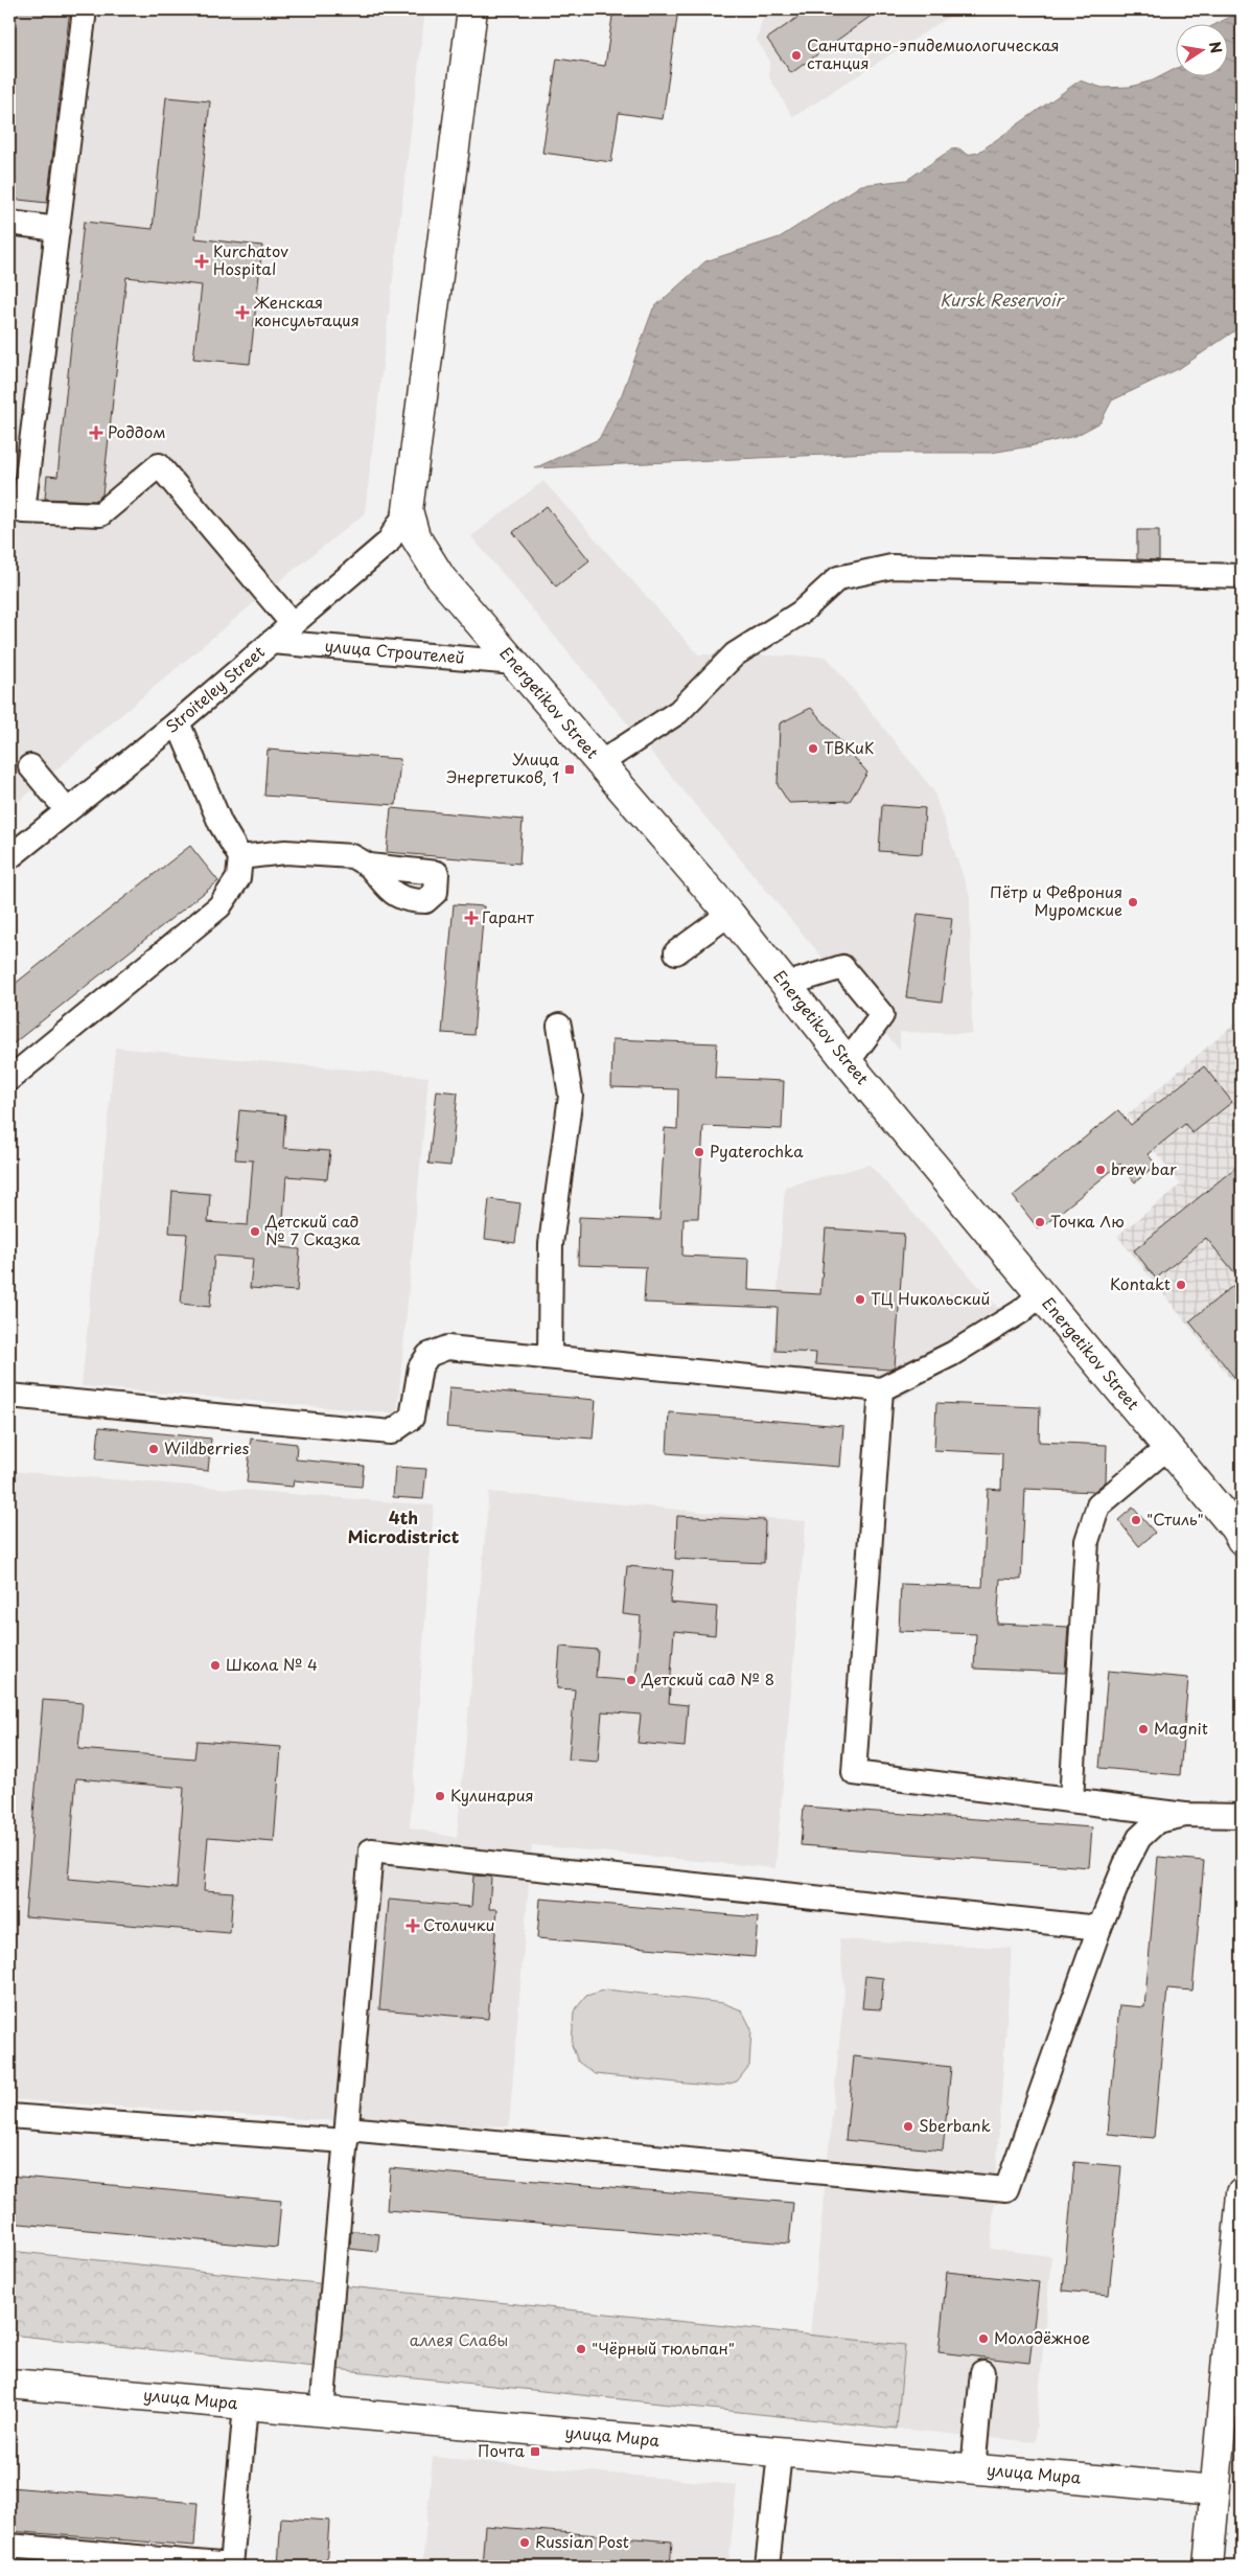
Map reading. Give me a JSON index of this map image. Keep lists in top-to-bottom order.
{
  "streets": {
    "main road": ["Energetikov Street", "улица Мира"],
    "street": ["улица Строителей", "Stroiteley Street"]
  },
  "crossings": [
    ["улица Строителей", "Stroiteley Street"],
    ["улица Строителей", "Energetikov Street"],
    ["Stroiteley Street", "Energetikov Street"]
  ],
  "districts": ["4th Microdistrict"],
  "water": ["Kursk Reservoir"],
  "parks": ["аллея Славы"],
  "places": {
    "other": [
      "Санитарно-эпидемиологическая станция",
      "ТВКиК",
      "Пётр и Феврония Муромские",
      "Pyaterochka",
      "brew bar",
      "Точка Лю",
      "Детский сад № 7 Сказка",
      "Kontakt",
      "ТЦ Никольский",
      "Wildberries",
      "\"Стиль\"",
      "Школа № 4",
      "Детский сад № 8",
      "Magnit",
      "Кулинария",
      "Sberbank",
      "Молодёжное",
      "\"Чёрный тюльпан\"",
      "Russian Post"
    ],
    "health": [
      "Kurchatov Hospital",
      "Женская консультация",
      "Роддом",
      "Гарант",
      "Столички"
    ],
    "transit": ["Улица Энергетиков, 1", "Почта"]
  },
  "north": "right"
}
